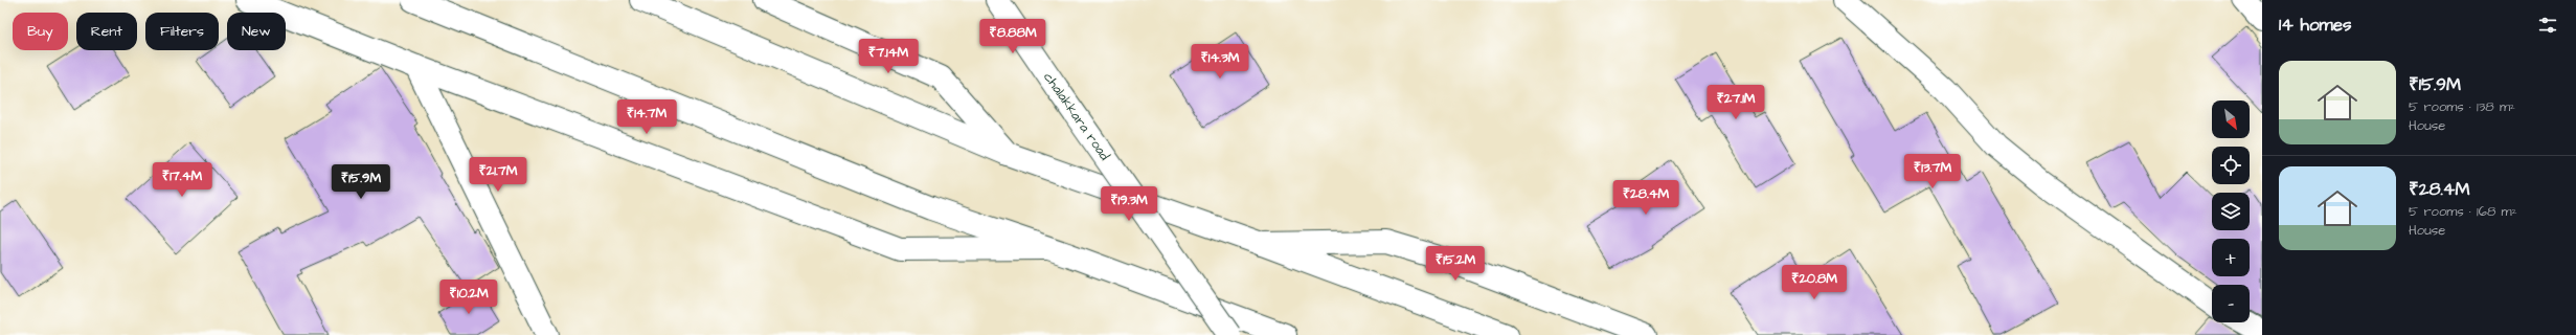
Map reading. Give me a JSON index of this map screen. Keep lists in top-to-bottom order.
{
  "streets": {
    "main road": ["chalakkara road"]
  },
  "north": "bottom right",
  "page": {
    "heading": "14 homes",
    "chip": [
      "Buy",
      "Rent",
      "Filters",
      "New"
    ],
    "price": [
      "₹8.88M",
      "₹7.14M",
      "₹14.3M",
      "₹27.1M",
      "₹14.7M",
      "₹13.7M",
      "₹21.7M",
      "₹17.4M",
      "₹15.9M",
      "₹28.4M",
      "₹19.3M",
      "₹15.2M",
      "₹20.8M",
      "₹10.2M"
    ],
    "list": [
      {
        "name": "₹15.9M",
        "note": "5 rooms · 138 m² · House"
      },
      {
        "name": "₹28.4M",
        "note": "5 rooms · 168 m² · House"
      }
    ],
    "map_buttons": ["+", "−"]
  }
}
